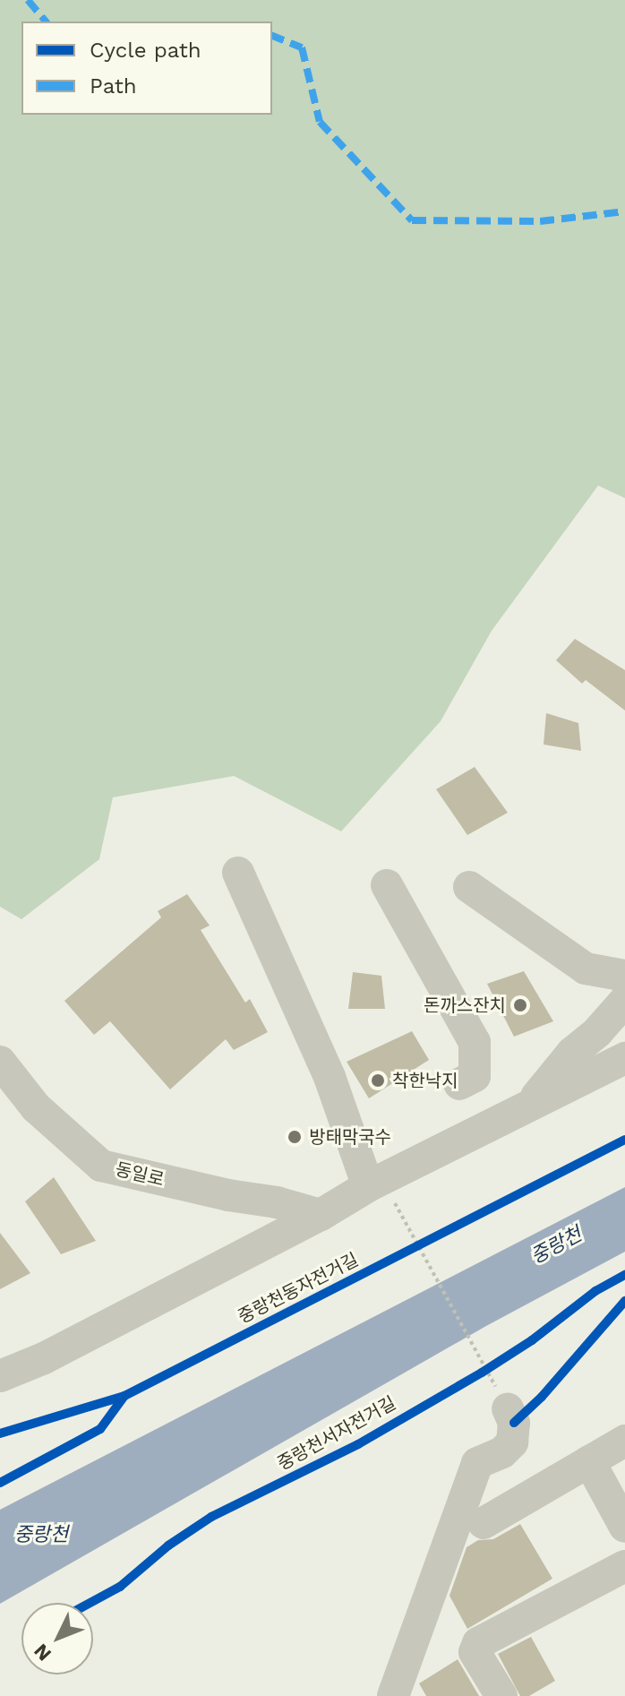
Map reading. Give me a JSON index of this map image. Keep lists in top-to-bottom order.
{
  "streets": {
    "street": ["동일로"],
    "cycle path": ["중랑천동자전거길", "중랑천서자전거길"]
  },
  "water": ["중랑천"],
  "places": ["돈까스잔치", "착한낙지", "방태막국수"],
  "legend": ["Cycle path", "Path"],
  "north": "bottom left"
}
